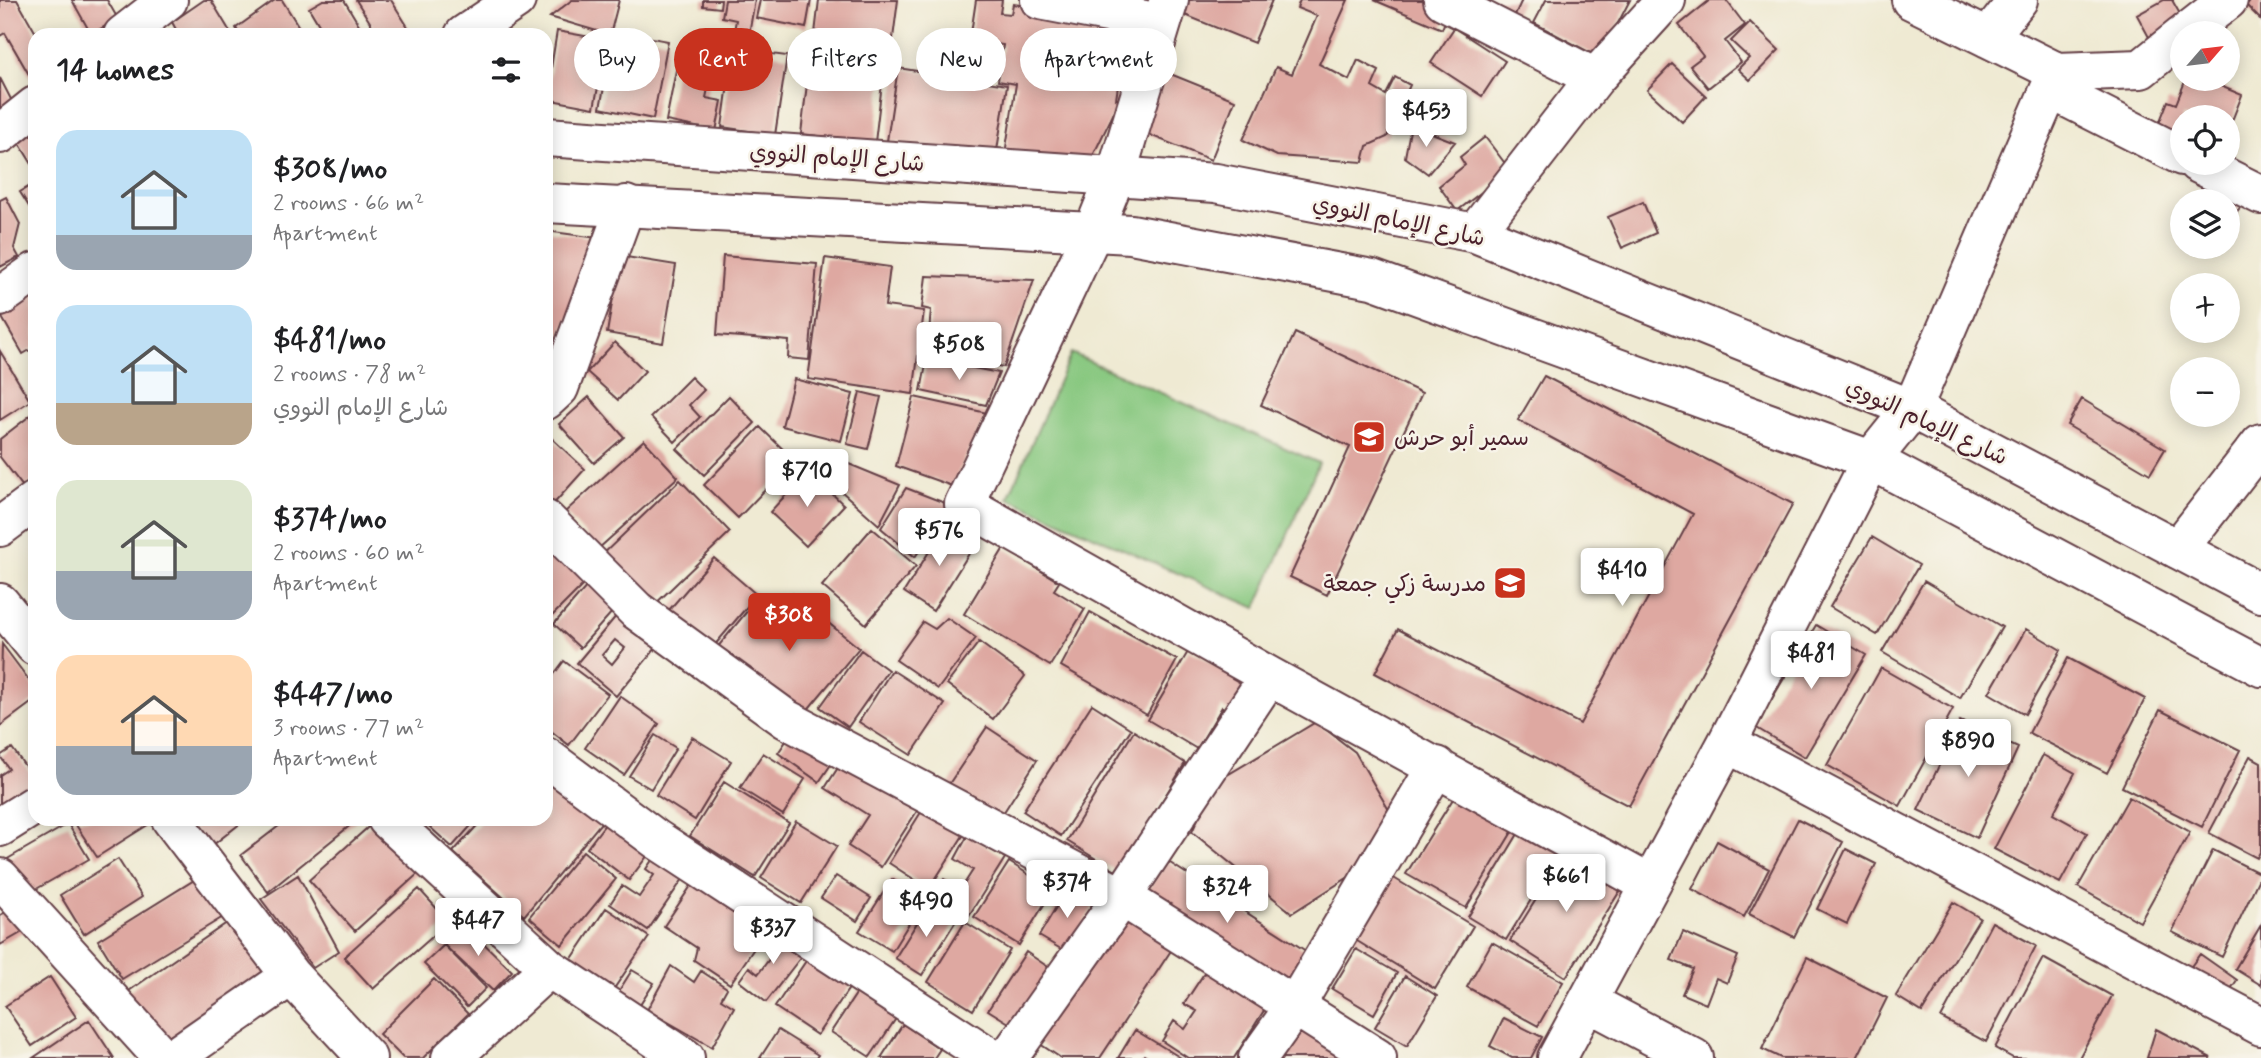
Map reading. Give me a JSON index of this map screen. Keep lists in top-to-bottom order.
{
  "streets": {
    "street": ["شارع الإمام النووي"]
  },
  "places": {
    "school or university": ["سمير أبو حرش", "مدرسة زكي جمعة"]
  },
  "north": "top right",
  "page": {
    "map_buttons": ["+", "−"],
    "chip": [
      "Buy",
      "Rent",
      "Filters",
      "New",
      "Apartment"
    ],
    "heading": "14 homes",
    "price": [
      "$453",
      "$508",
      "$710",
      "$576",
      "$410",
      "$308",
      "$481",
      "$890",
      "$661",
      "$374",
      "$324",
      "$490",
      "$447",
      "$337"
    ],
    "list": [
      {
        "name": "$308/mo",
        "note": "2 rooms · 66 m² · Apartment"
      },
      {
        "name": "$481/mo",
        "note": "2 rooms · 78 m² · شارع الإمام النووي"
      },
      {
        "name": "$374/mo",
        "note": "2 rooms · 60 m² · Apartment"
      },
      {
        "name": "$447/mo",
        "note": "3 rooms · 77 m² · Apartment"
      }
    ]
  }
}
